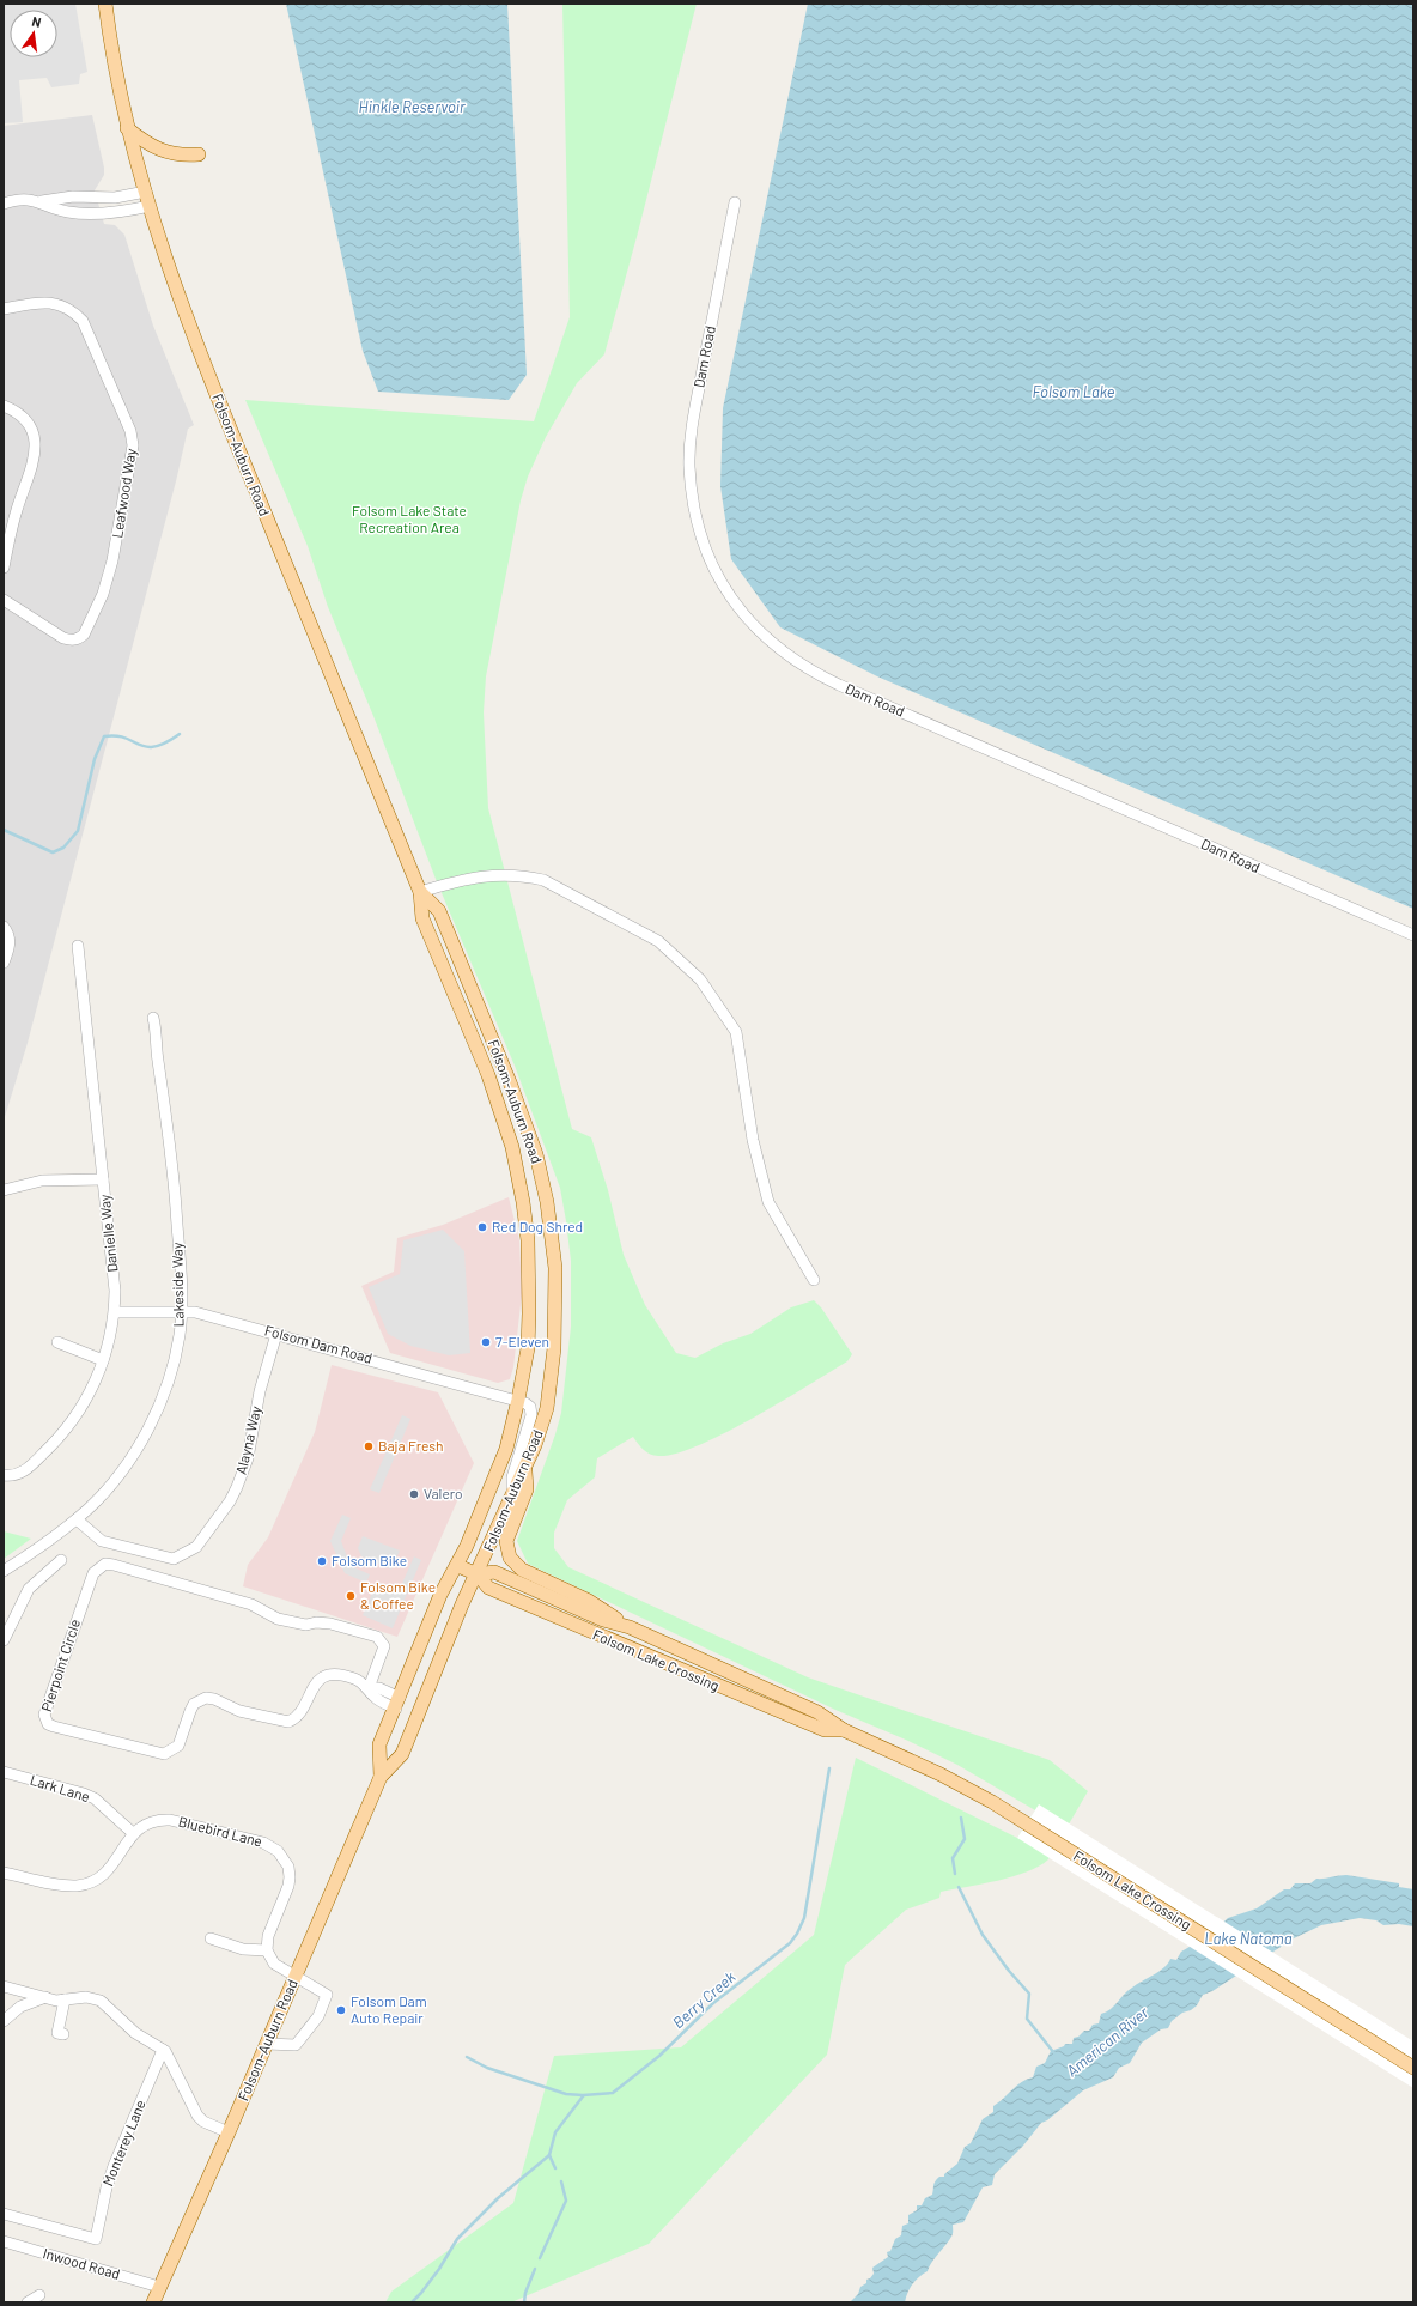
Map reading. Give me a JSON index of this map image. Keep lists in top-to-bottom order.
{
  "streets": {
    "main road": ["Folsom-Auburn Road", "Folsom Lake Crossing"],
    "street": [
      "Dam Road",
      "Leafwood Way",
      "Danielle Way",
      "Lakeside Way",
      "Folsom Dam Road",
      "Alayna Way",
      "Pierpoint Circle",
      "Lark Lane",
      "Bluebird Lane",
      "Monterey Lane",
      "Inwood Road"
    ]
  },
  "crossings": [
    ["Folsom-Auburn Road", "Folsom Dam Road"],
    ["Folsom-Auburn Road", "Folsom Lake Crossing"],
    ["Folsom-Auburn Road", "Pierpoint Circle"],
    ["Folsom-Auburn Road", "Inwood Road"],
    ["Danielle Way", "Folsom Dam Road"],
    ["Lakeside Way", "Folsom Dam Road"],
    ["Lakeside Way", "Alayna Way"],
    ["Folsom Dam Road", "Alayna Way"],
    ["Lark Lane", "Bluebird Lane"]
  ],
  "water": [
    "Hinkle Reservoir",
    "Folsom Lake",
    "Lake Natoma",
    "Berry Creek",
    "American River"
  ],
  "parks": ["Folsom Lake State Recreation Area"],
  "places": [
    "Red Dog Shred",
    "7-Eleven",
    "Baja Fresh",
    "Valero",
    "Folsom Bike",
    "Folsom Bike & Coffee",
    "Folsom Dam Auto Repair"
  ],
  "north": "top"
}
